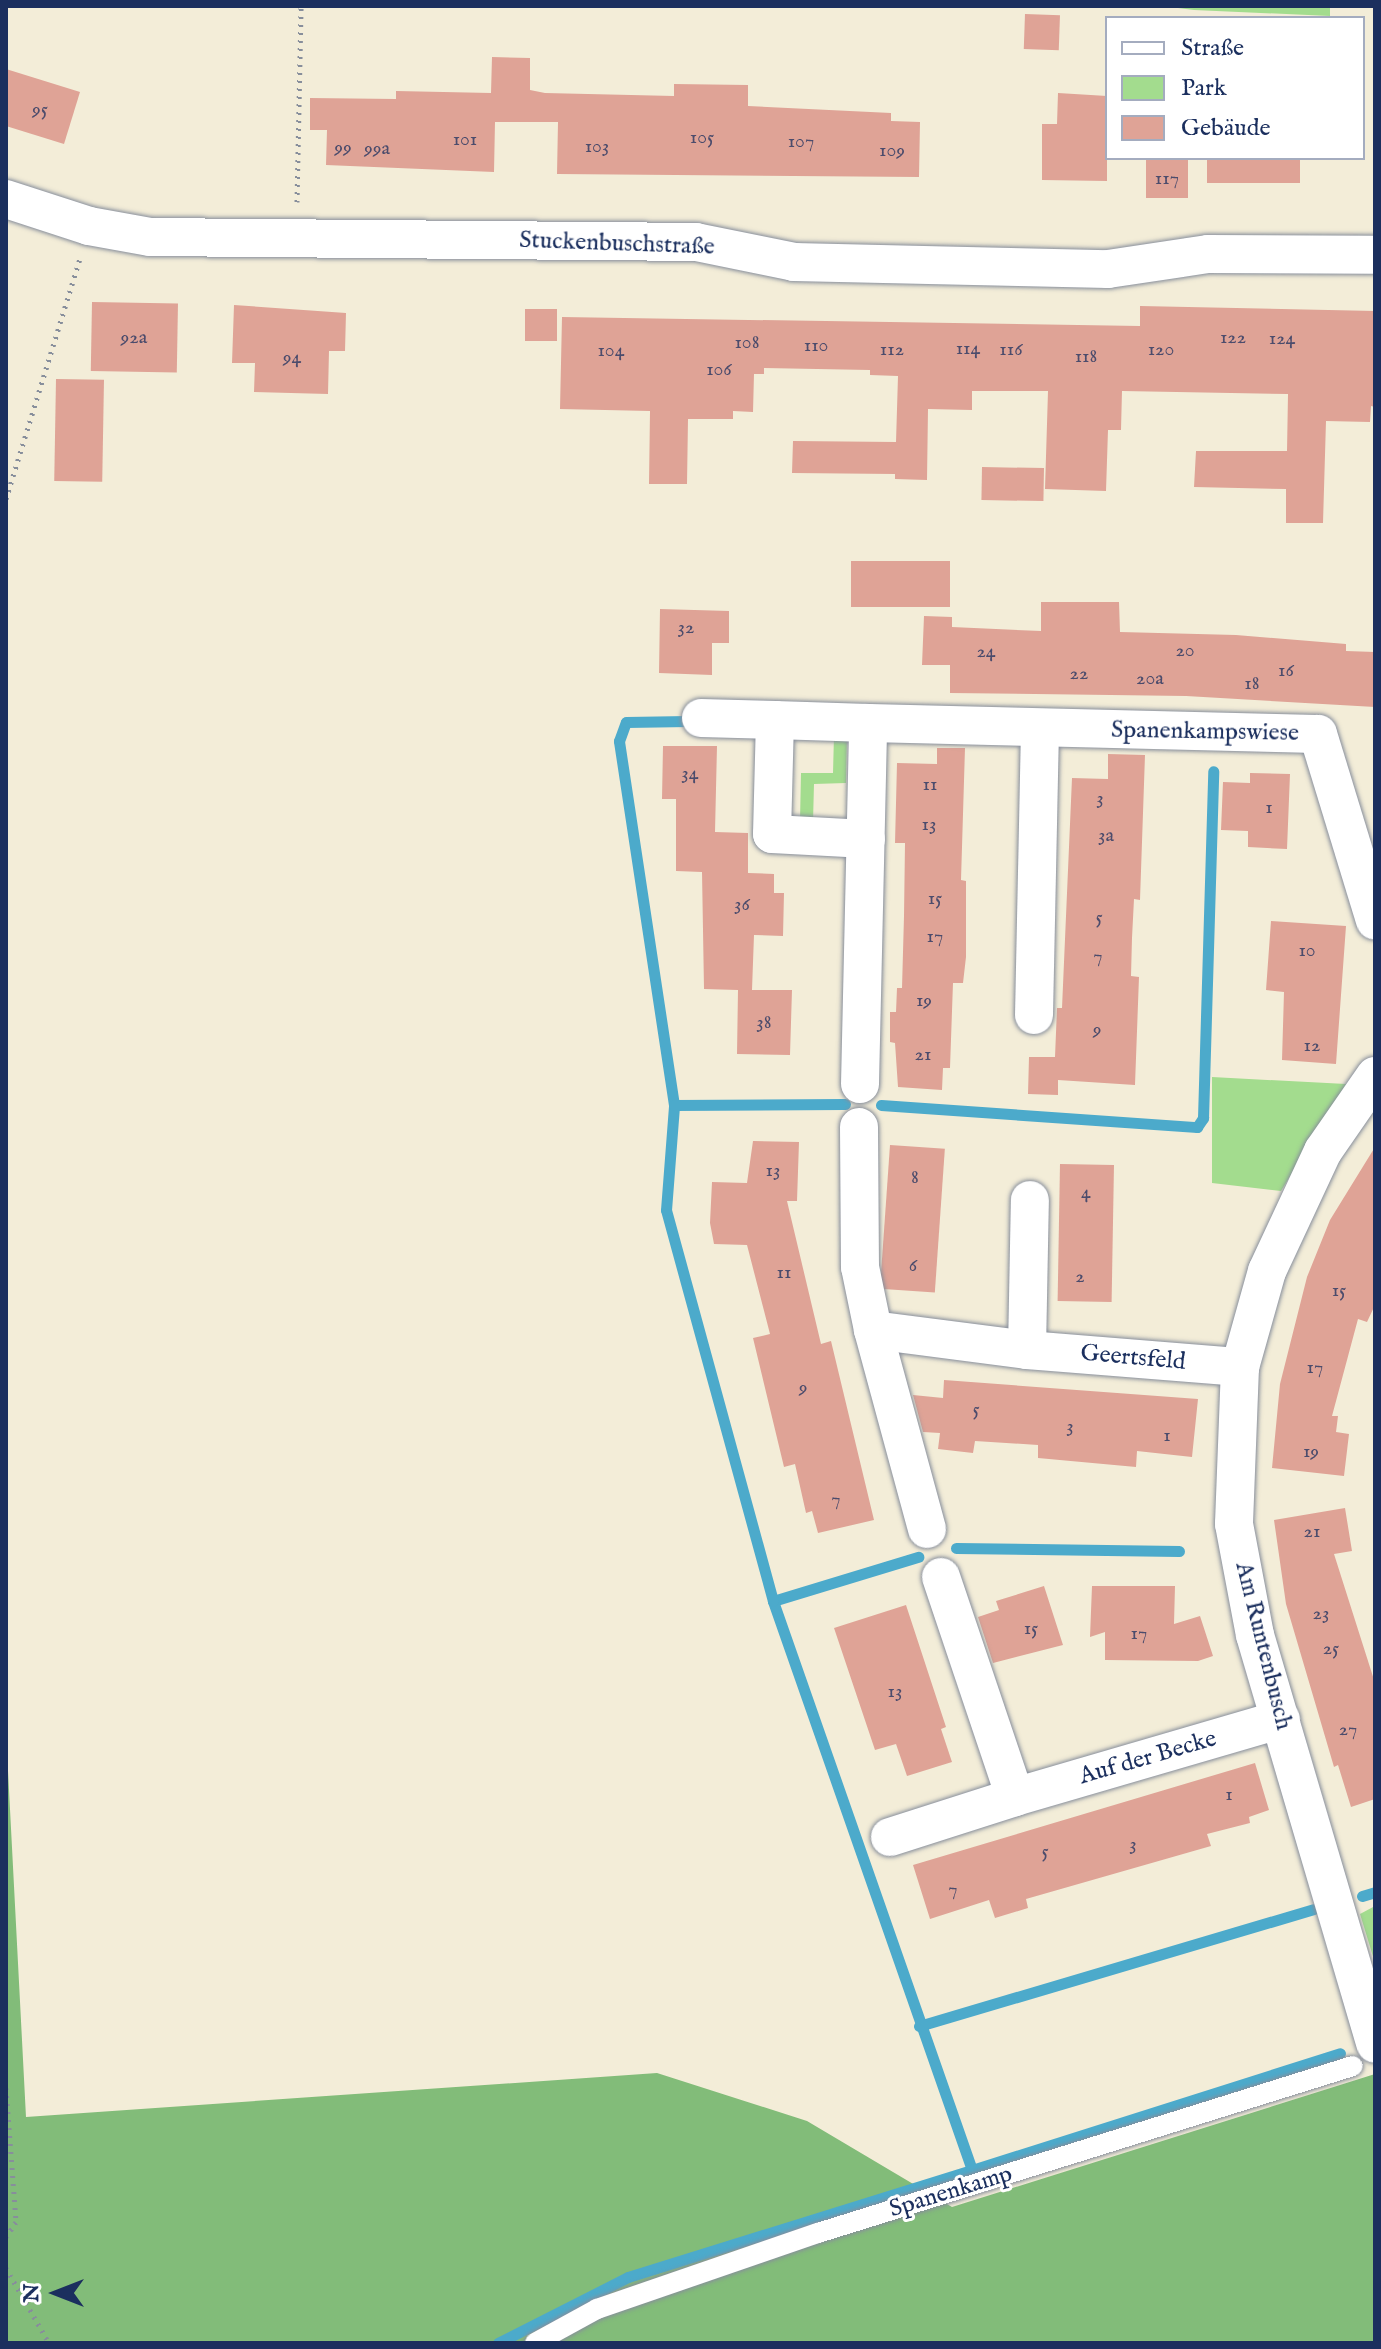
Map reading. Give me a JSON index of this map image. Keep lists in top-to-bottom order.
{
  "streets": {
    "street": [
      "Stuckenbuschstraße",
      "Spanenkampswiese",
      "Geertsfeld",
      "Am Runtenbusch",
      "Auf der Becke"
    ],
    "lane": ["Spanenkamp"]
  },
  "crossings": [
    ["Geertsfeld", "Am Runtenbusch"],
    ["Am Runtenbusch", "Auf der Becke"],
    ["Am Runtenbusch", "Spanenkamp"]
  ],
  "house_numbers": [
    "95",
    "105",
    "101",
    "107",
    "103",
    "99",
    "99a",
    "109",
    "117",
    "92a",
    "122",
    "124",
    "108",
    "110",
    "114",
    "112",
    "116",
    "120",
    "104",
    "118",
    "94",
    "106",
    "32",
    "20",
    "24",
    "16",
    "22",
    "20a",
    "18",
    "34",
    "11",
    "3",
    "1",
    "13",
    "3a",
    "15",
    "36",
    "5",
    "17",
    "10",
    "7",
    "19",
    "38",
    "9",
    "12",
    "21",
    "13",
    "8",
    "4",
    "6",
    "11",
    "2",
    "15",
    "17",
    "9",
    "5",
    "3",
    "1",
    "19",
    "7",
    "21",
    "23",
    "15",
    "17",
    "25",
    "13",
    "27",
    "1",
    "3",
    "5",
    "7"
  ],
  "legend": ["Straße", "Park", "Gebäude"],
  "north": "left"
}
